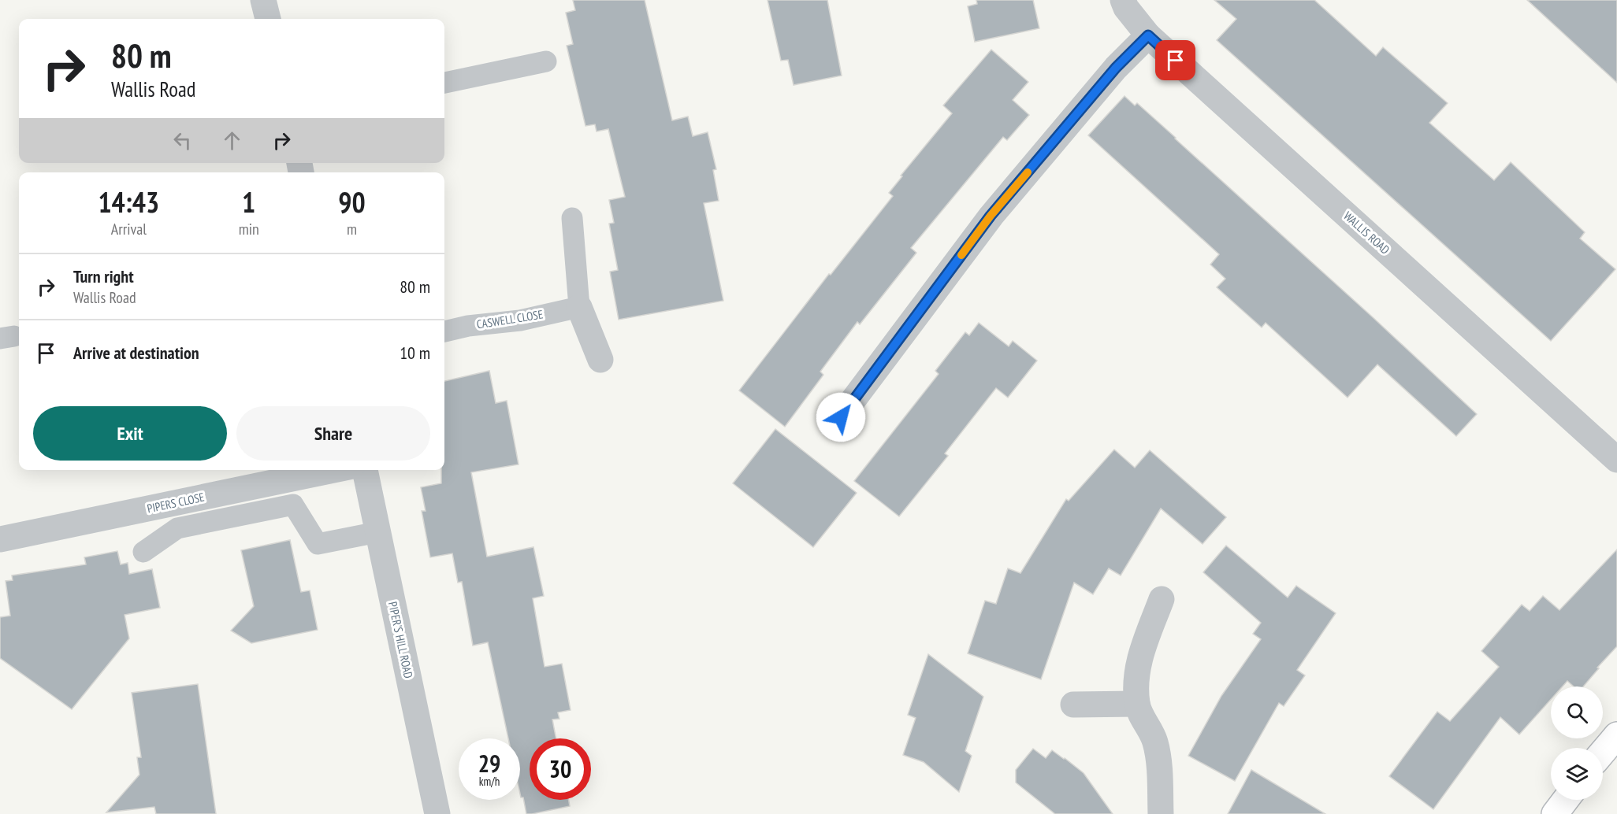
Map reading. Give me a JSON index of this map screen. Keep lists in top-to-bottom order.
{
  "streets": {
    "street": ["WALLIS ROAD", "PIPERS CLOSE", "PIPER'S HILL ROAD"],
    "lane": ["CASWELL CLOSE"]
  },
  "page": {
    "turn": ["80 m", "Wallis Road"],
    "eta": [
      "14:43",
      "Arrival",
      "1",
      "min",
      "90",
      "m"
    ],
    "list": [
      {
        "name": "Turn right",
        "note": "Wallis Road",
        "value": "80 m"
      },
      {
        "name": "Arrive at destination",
        "value": "10 m"
      }
    ],
    "buttons": ["Exit", "Share"],
    "speed": "29 km/h",
    "limit": "30"
  }
}
